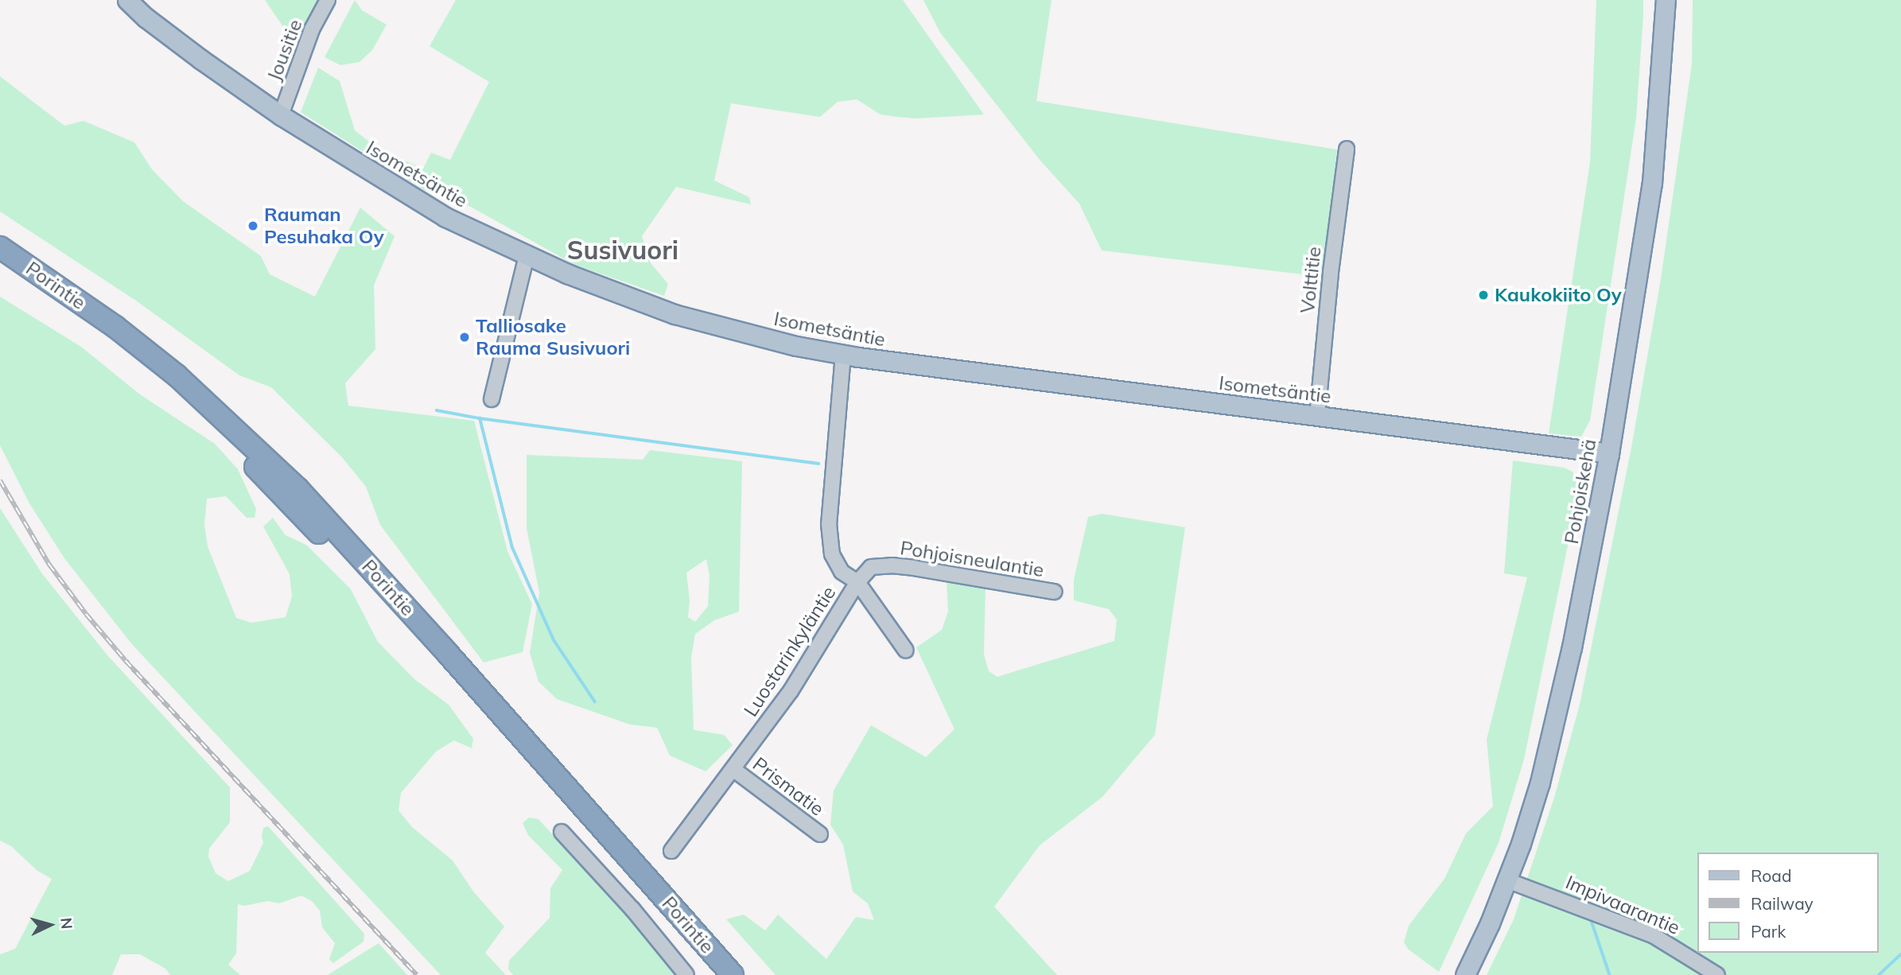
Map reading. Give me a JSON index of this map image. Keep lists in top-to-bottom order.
{
  "streets": {
    "highway": ["Porintie"],
    "main road": ["Isometsäntie", "Pohjoiskehä"],
    "street": [
      "Jousitie",
      "Volttitie",
      "Pohjoisneulantie",
      "Luostarinkyläntie",
      "Prismatie",
      "Impivaarantie"
    ]
  },
  "crossings": [
    ["Jousitie", "Isometsäntie"],
    ["Isometsäntie", "Volttitie"],
    ["Isometsäntie", "Pohjoiskehä"],
    ["Isometsäntie", "Luostarinkyläntie"],
    ["Pohjoiskehä", "Impivaarantie"],
    ["Pohjoisneulantie", "Luostarinkyläntie"],
    ["Luostarinkyläntie", "Prismatie"]
  ],
  "districts": ["Susivuori"],
  "places": ["Rauman Pesuhaka Oy", "Kaukokiito Oy", "Talliosake Rauma Susivuori"],
  "legend": ["Road", "Railway", "Park"],
  "north": "right"
}
